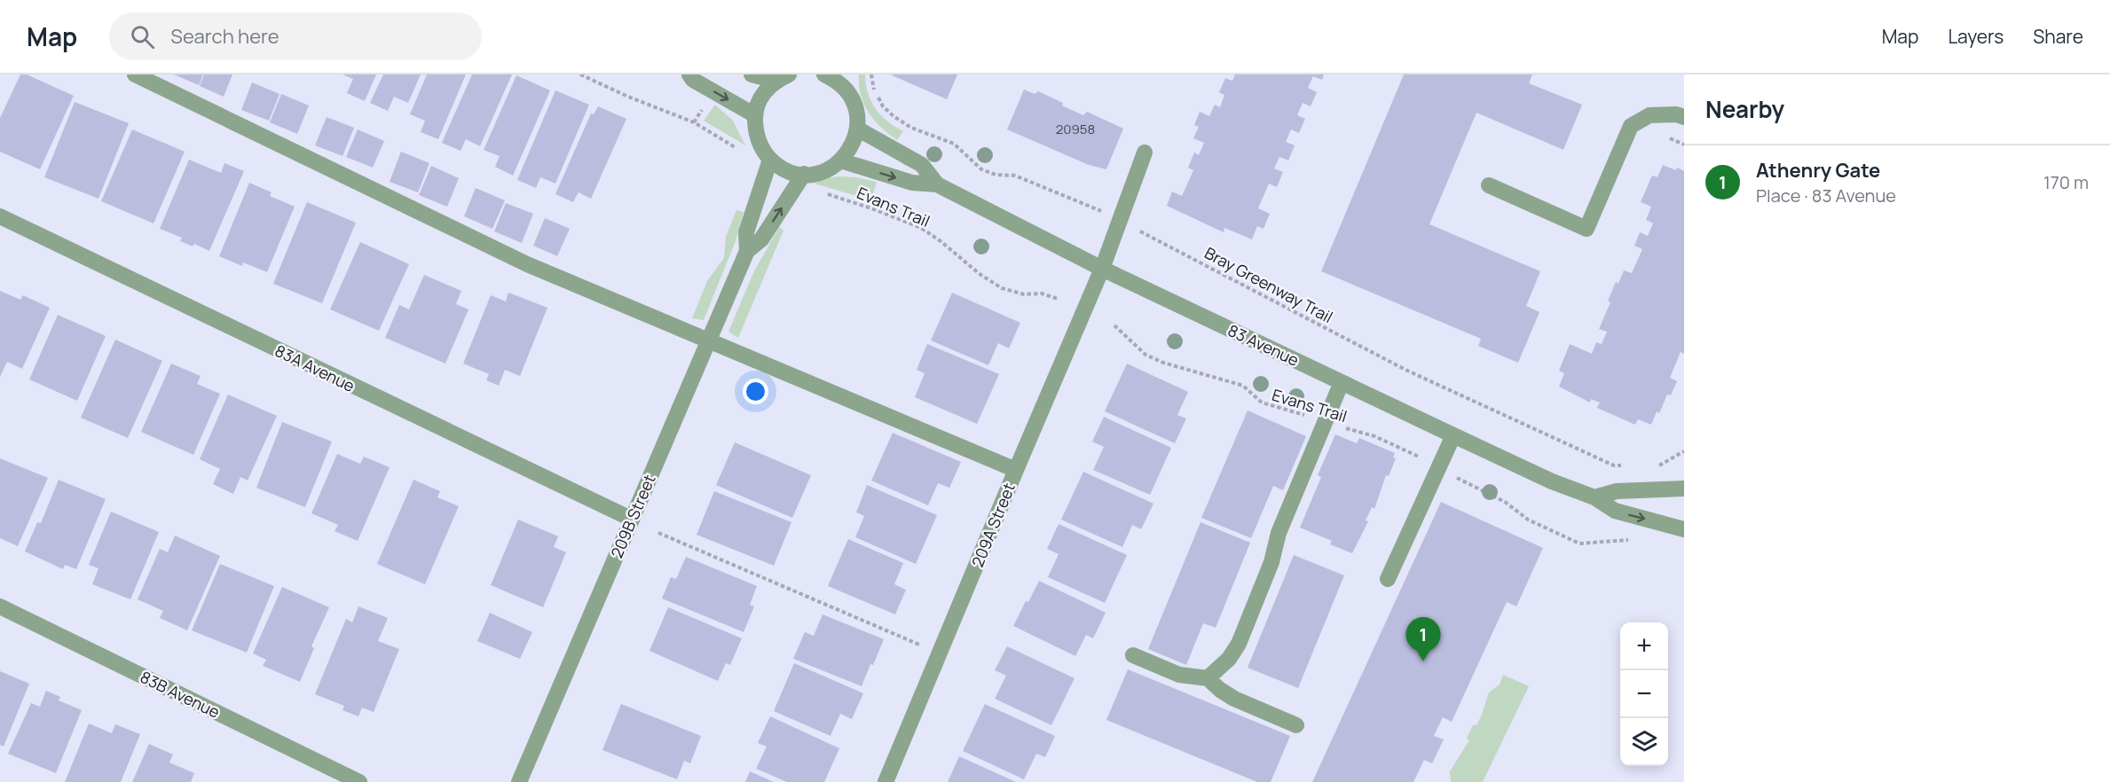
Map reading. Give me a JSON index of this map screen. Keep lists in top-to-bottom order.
{
  "streets": {
    "street": [
      "83 Avenue",
      "83A Avenue",
      "209B Street",
      "209A Street",
      "83B Avenue"
    ],
    "path": ["Evans Trail", "Bray Greenway Trail"]
  },
  "crossings": [
    ["Bray Greenway Trail", "209A Street"],
    ["83 Avenue", "209A Street"],
    ["83A Avenue", "209B Street"]
  ],
  "house_numbers": ["20958"],
  "page": {
    "header": "Map",
    "search": "Search here",
    "nav": ["Map", "Layers", "Share"],
    "heading": "Nearby",
    "list": [
      {
        "mark": "1",
        "name": "Athenry Gate",
        "note": "Place · 83 Avenue",
        "value": "170 m"
      }
    ],
    "pins": "1",
    "map_buttons": ["+", "−"]
  }
}
